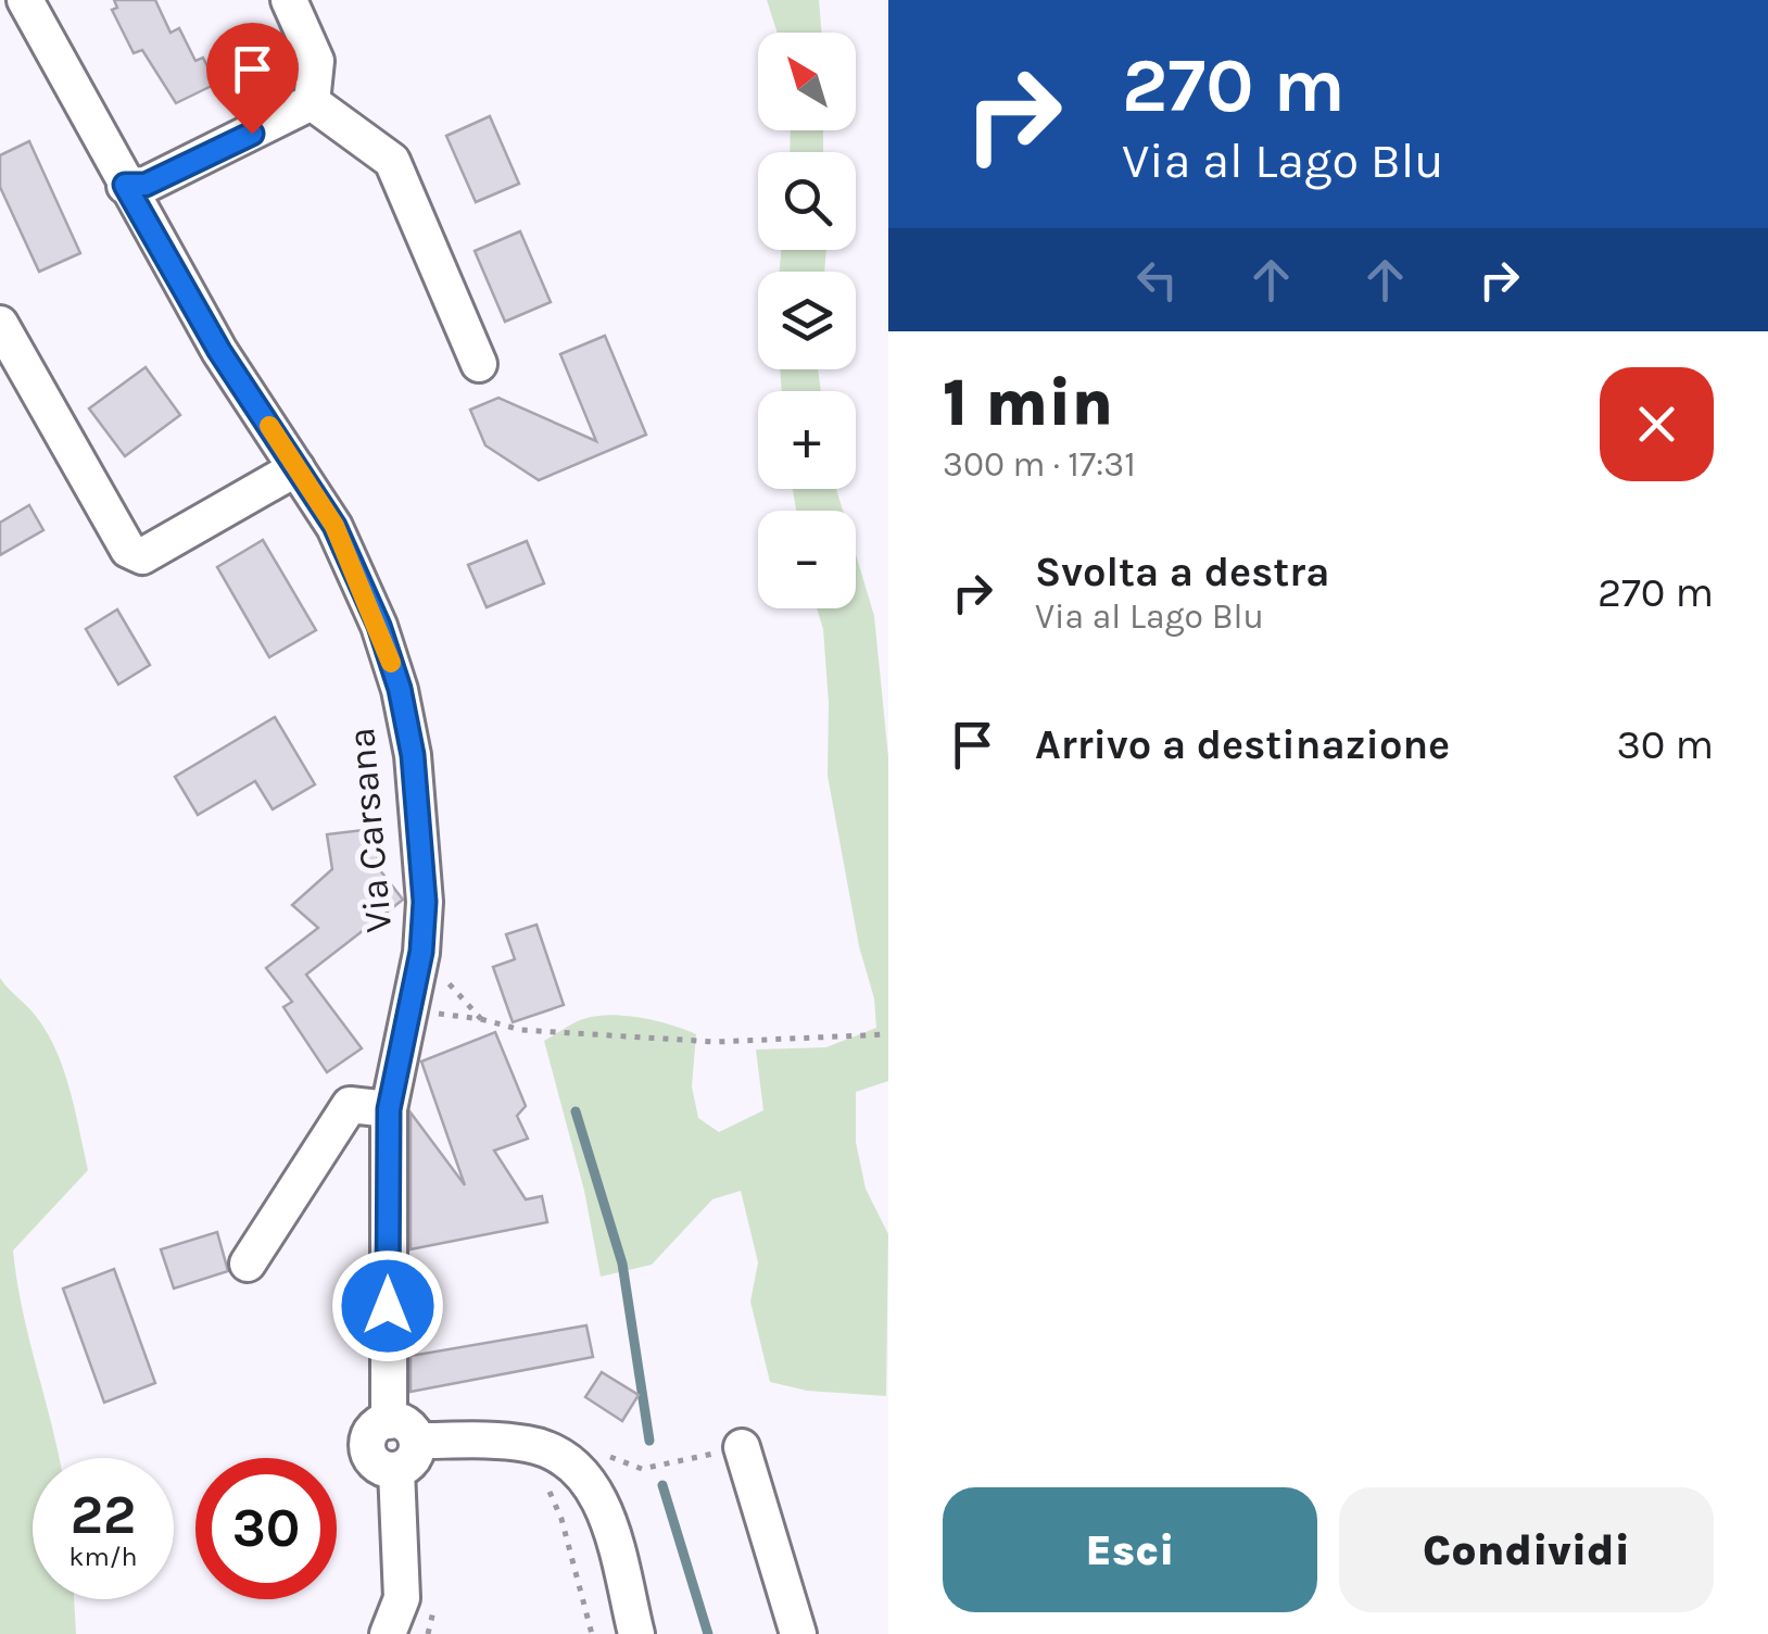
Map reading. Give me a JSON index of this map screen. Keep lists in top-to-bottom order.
{
  "streets": {
    "street": ["Via Carsana"]
  },
  "north": "top left",
  "page": {
    "turn": ["270 m", "Via al Lago Blu"],
    "map_buttons": ["+", "−"],
    "heading": ["1 min", "300 m · 17:31"],
    "list": [
      {
        "name": "Svolta a destra",
        "note": "Via al Lago Blu",
        "value": "270 m"
      },
      {
        "name": "Arrivo a destinazione",
        "value": "30 m"
      }
    ],
    "speed": "22 km/h",
    "limit": "30",
    "buttons": ["Esci", "Condividi"]
  }
}
